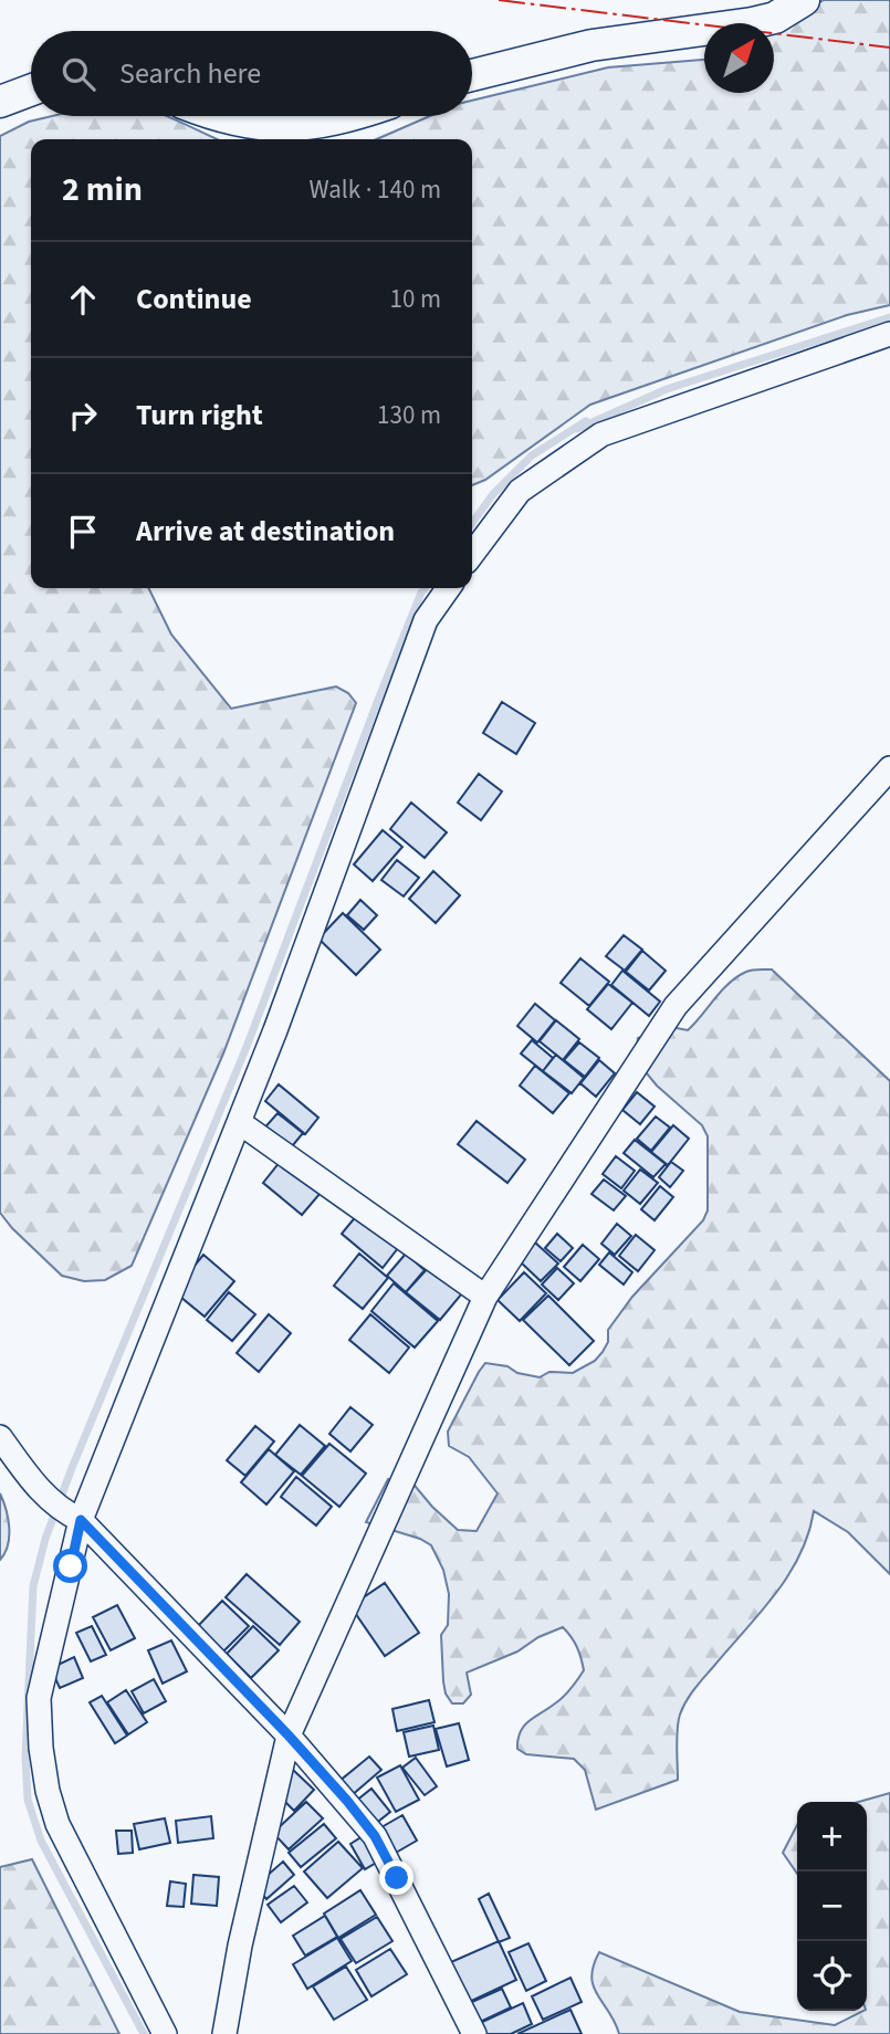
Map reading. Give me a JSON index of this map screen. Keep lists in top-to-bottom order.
{
  "north": "top right",
  "page": {
    "search": "Search here",
    "heading": ["2 min", "Walk · 140 m"],
    "list": [
      ["Continue", "10 m"],
      ["Turn right", "130 m"],
      "Arrive at destination"
    ],
    "map_buttons": ["+", "−"]
  }
}
